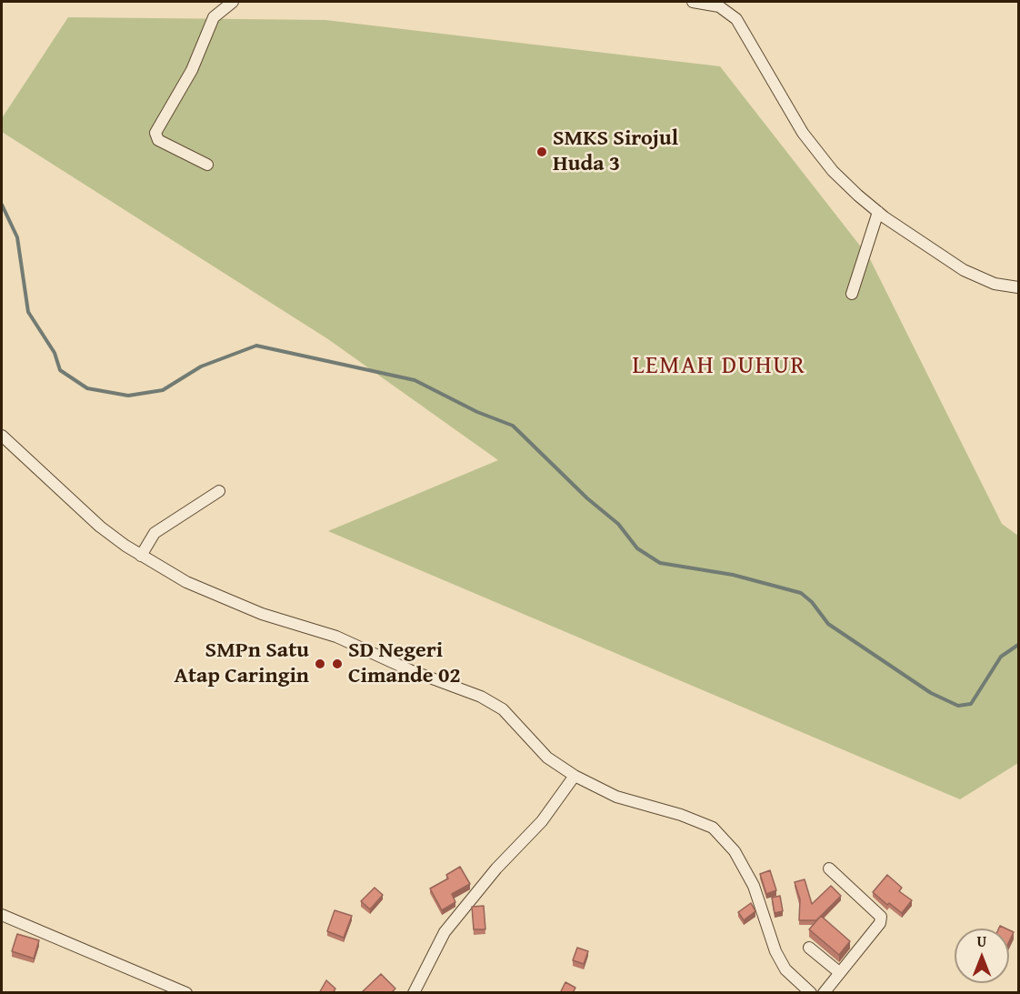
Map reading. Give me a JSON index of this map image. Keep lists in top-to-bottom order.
{
  "districts": ["LEMAH DUHUR"],
  "places": ["SMKS Sirojul Huda 3", "SMPn Satu Atap Caringin", "SD Negeri Cimande 02"],
  "north": "top"
}
